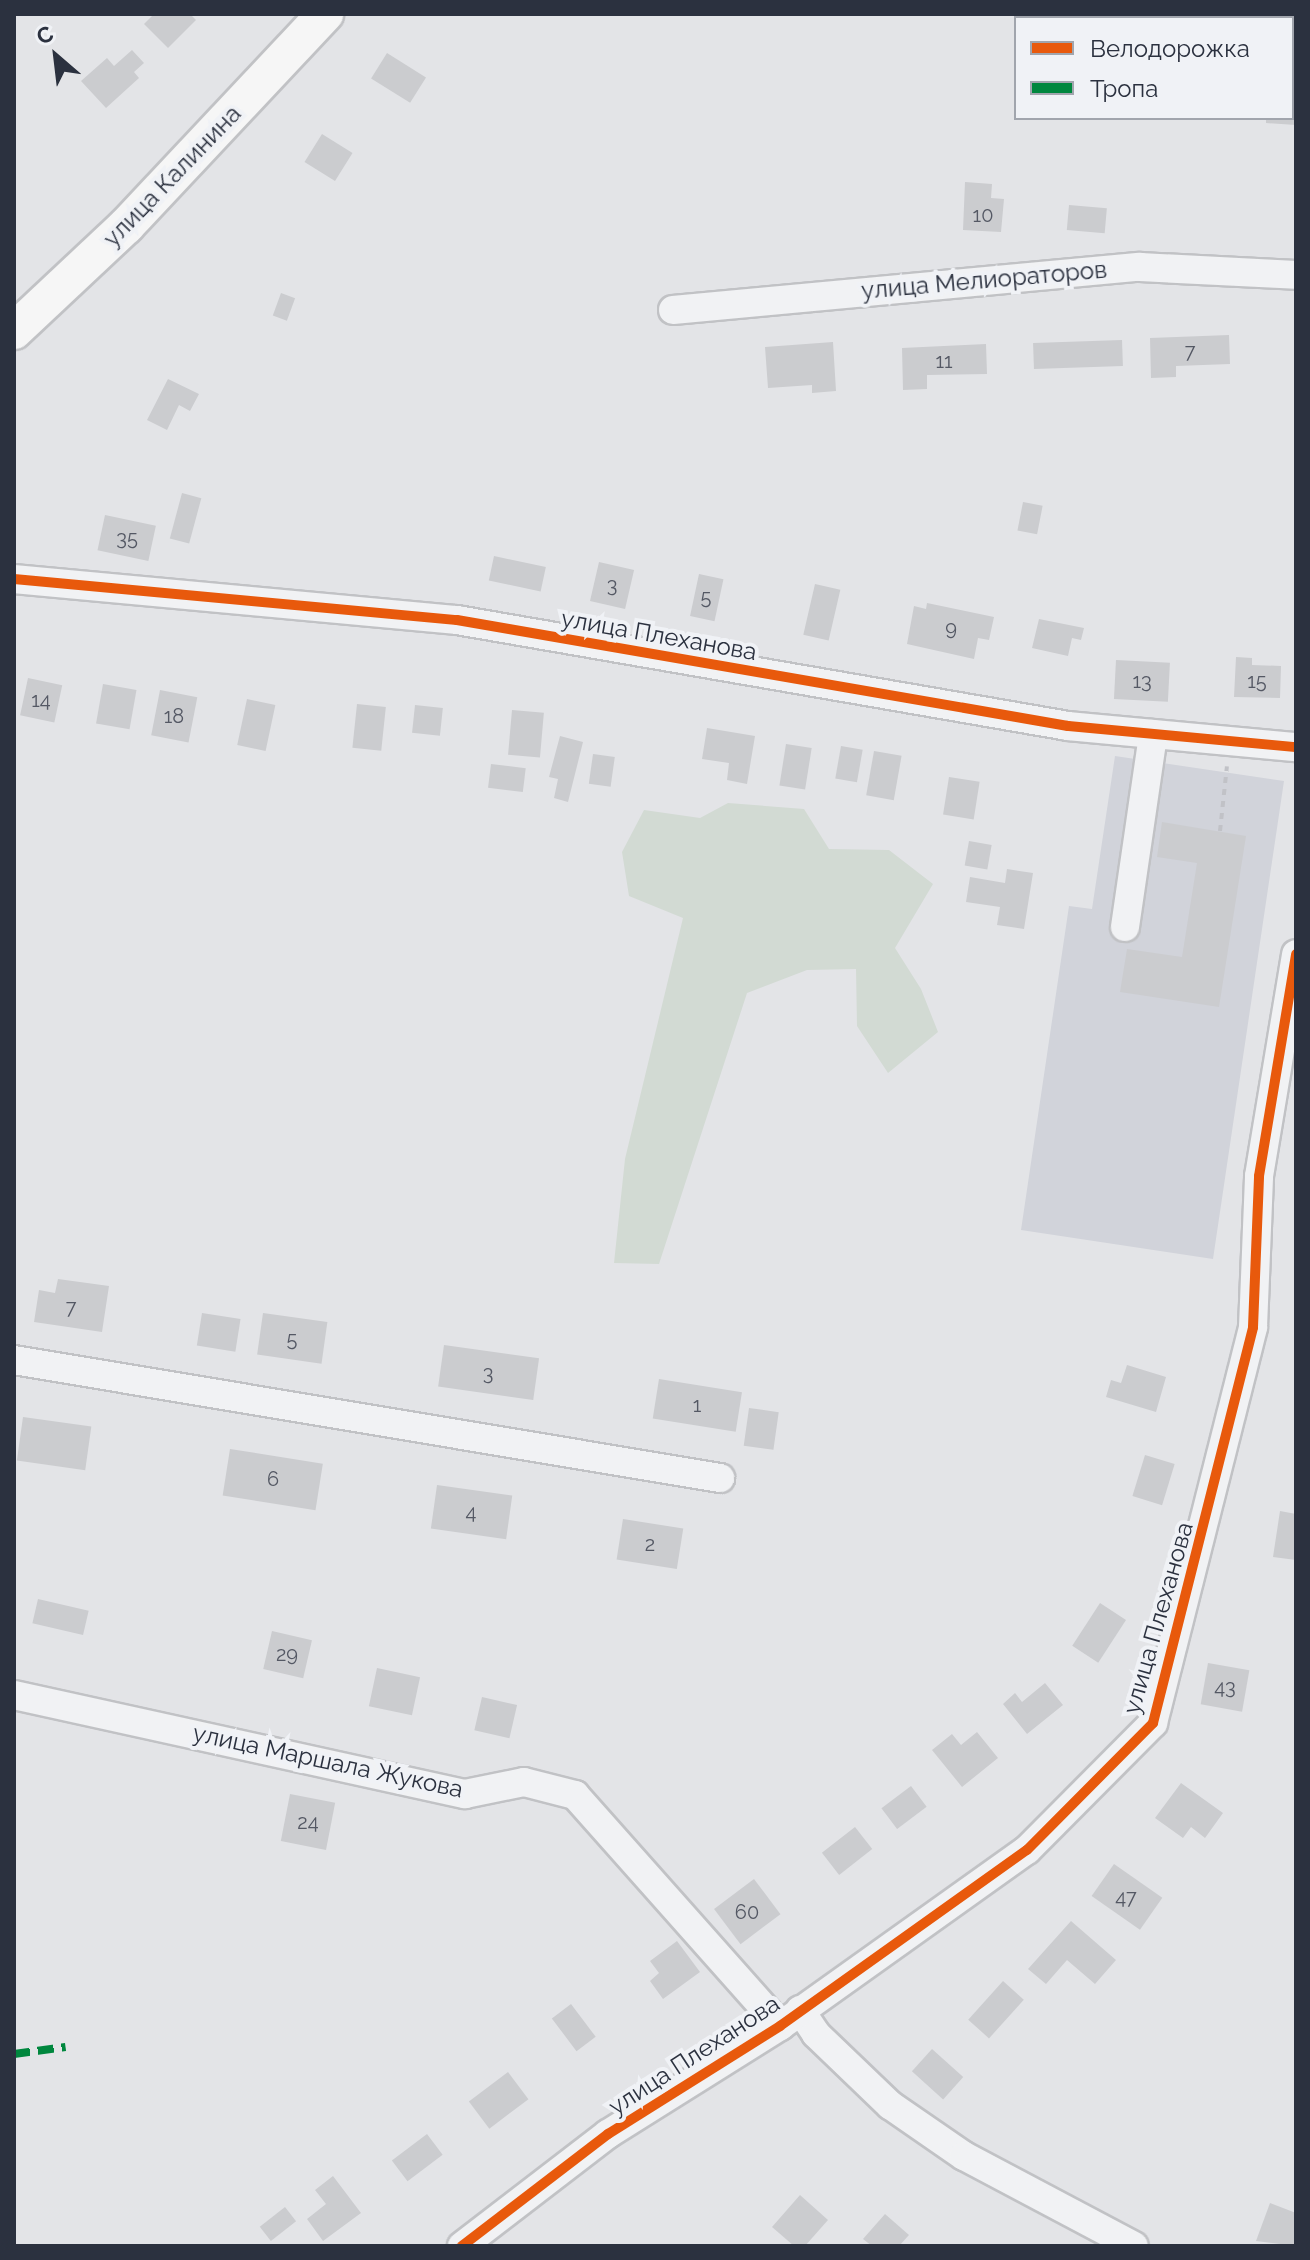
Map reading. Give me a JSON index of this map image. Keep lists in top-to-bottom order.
{
  "streets": {
    "main road": ["улица Калинина"],
    "street": ["улица Мелиораторов", "улица Плеханова", "улица Маршала Жукова"]
  },
  "crossings": [
    ["улица Плеханова", "улица Маршала Жукова"]
  ],
  "house_numbers": [
    "10",
    "7",
    "11",
    "35",
    "3",
    "5",
    "9",
    "13",
    "15",
    "14",
    "18",
    "7",
    "5",
    "3",
    "1",
    "6",
    "4",
    "2",
    "29",
    "43",
    "24",
    "47",
    "60"
  ],
  "legend": ["Велодорожка", "Тропа"],
  "north": "top left"
}
